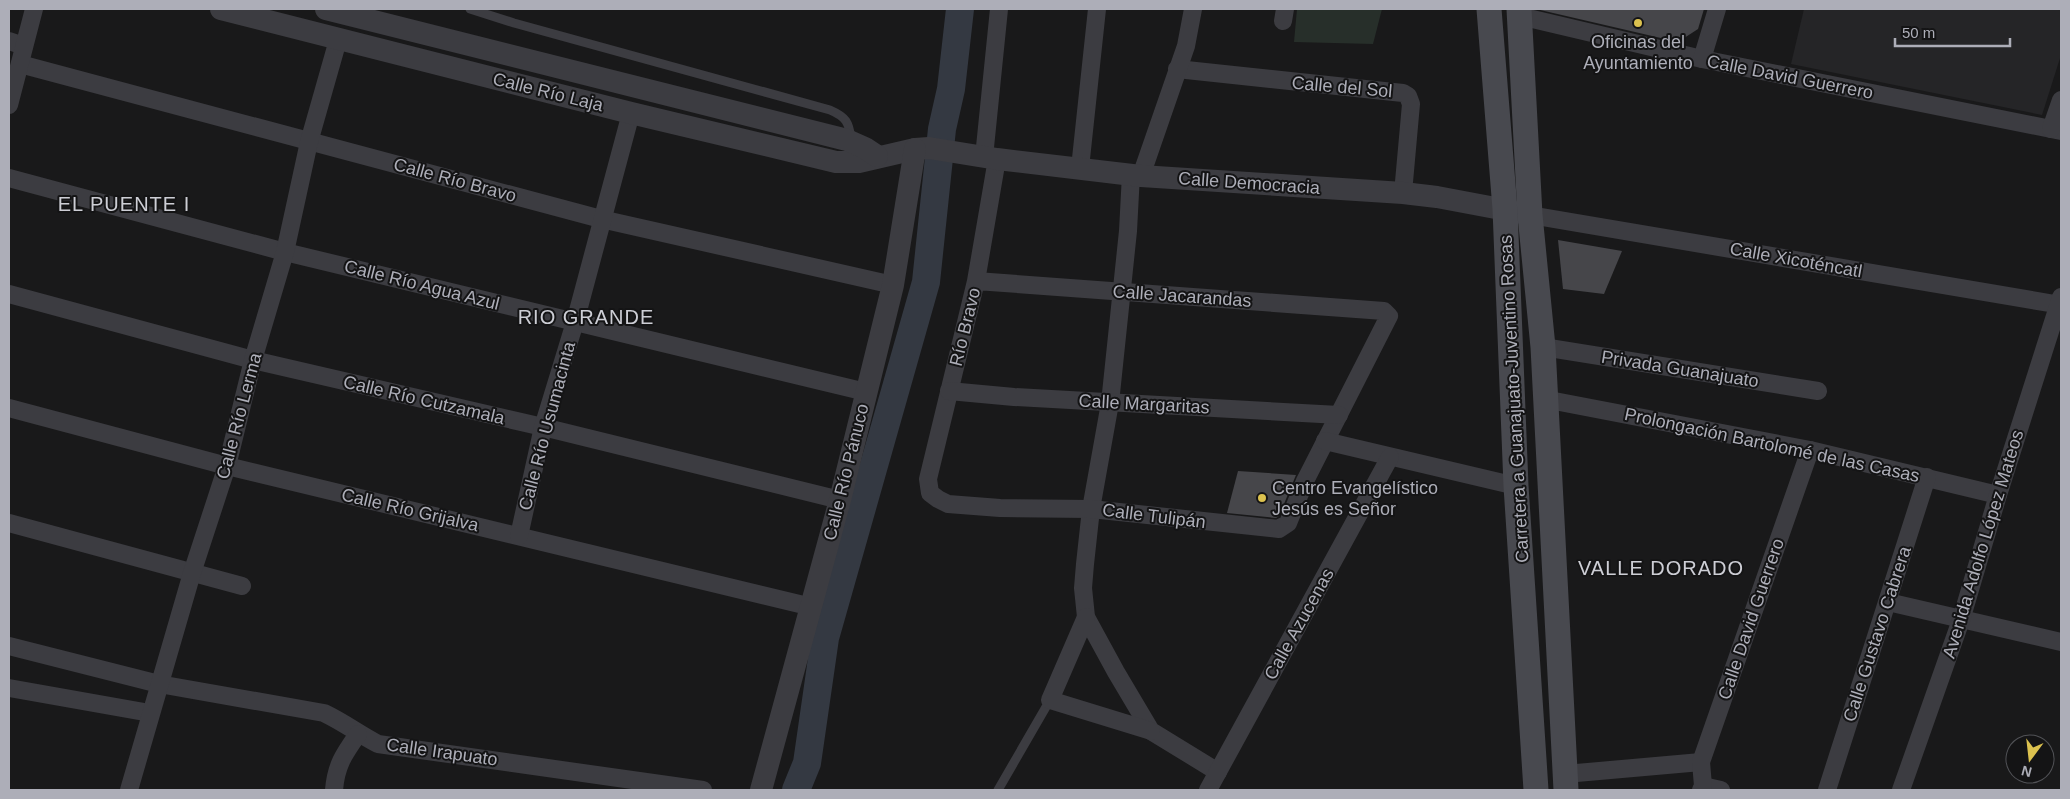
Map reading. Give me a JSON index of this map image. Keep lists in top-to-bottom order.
{
  "streets": {
    "main road": ["Carretera a Guanajuato-Juventino Rosas"],
    "street": [
      "Calle David Guerrero",
      "Calle del Sol",
      "Calle Río Laja",
      "Calle Río Bravo",
      "Calle Democracia",
      "Calle Xicoténcatl",
      "Calle Río Agua Azul",
      "Calle Jacarandas",
      "Río Bravo",
      "Privada Guanajuato",
      "Calle Río Cutzamala",
      "Calle Margaritas",
      "Calle Río Lerma",
      "Calle Río Usumacinta",
      "Prolongación Bartolomé de las Casas",
      "Calle Río Pánuco",
      "Calle Río Grijalva",
      "Calle Tulipán",
      "Avenida Adolfo López Mateos",
      "Calle Azucenas",
      "Calle Gustavo Cabrera",
      "Calle Irapuato"
    ]
  },
  "crossings": [
    ["Calle David Guerrero", "Carretera a Guanajuato-Juventino Rosas"],
    ["Calle David Guerrero", "Prolongación Bartolomé de las Casas"],
    ["Calle del Sol", "Calle Democracia"],
    ["Calle Río Laja", "Calle Democracia"],
    ["Calle Río Laja", "Río Bravo"],
    ["Calle Río Laja", "Calle Río Lerma"],
    ["Calle Río Laja", "Calle Río Usumacinta"],
    ["Calle Río Laja", "Calle Río Pánuco"],
    ["Calle Río Bravo", "Calle Río Lerma"],
    ["Calle Río Bravo", "Calle Río Usumacinta"],
    ["Calle Río Bravo", "Calle Río Pánuco"],
    ["Calle Democracia", "Calle Xicoténcatl"],
    ["Calle Democracia", "Río Bravo"],
    ["Calle Democracia", "Carretera a Guanajuato-Juventino Rosas"],
    ["Calle Xicoténcatl", "Carretera a Guanajuato-Juventino Rosas"],
    ["Calle Xicoténcatl", "Avenida Adolfo López Mateos"],
    ["Calle Río Agua Azul", "Calle Río Lerma"],
    ["Calle Río Agua Azul", "Calle Río Usumacinta"],
    ["Calle Río Agua Azul", "Calle Río Pánuco"],
    ["Calle Jacarandas", "Río Bravo"],
    ["Calle Jacarandas", "Calle Margaritas"],
    ["Río Bravo", "Calle Margaritas"],
    ["Río Bravo", "Calle Tulipán"],
    ["Privada Guanajuato", "Carretera a Guanajuato-Juventino Rosas"],
    ["Carretera a Guanajuato-Juventino Rosas", "Prolongación Bartolomé de las Casas"],
    ["Calle Río Cutzamala", "Calle Río Lerma"],
    ["Calle Río Cutzamala", "Calle Río Usumacinta"],
    ["Calle Río Cutzamala", "Calle Río Pánuco"],
    ["Calle Río Lerma", "Calle Río Grijalva"],
    ["Calle Río Lerma", "Calle Irapuato"],
    ["Calle Río Usumacinta", "Calle Río Grijalva"],
    ["Prolongación Bartolomé de las Casas", "Avenida Adolfo López Mateos"],
    ["Prolongación Bartolomé de las Casas", "Calle Gustavo Cabrera"],
    ["Calle Río Pánuco", "Calle Río Grijalva"]
  ],
  "districts": ["EL PUENTE I", "RIO GRANDE", "VALLE DORADO"],
  "places": ["Oficinas del Ayuntamiento", "Centro Evangelístico Jesús es Señor"],
  "scale_bar": "50 m",
  "north": "bottom"
}
